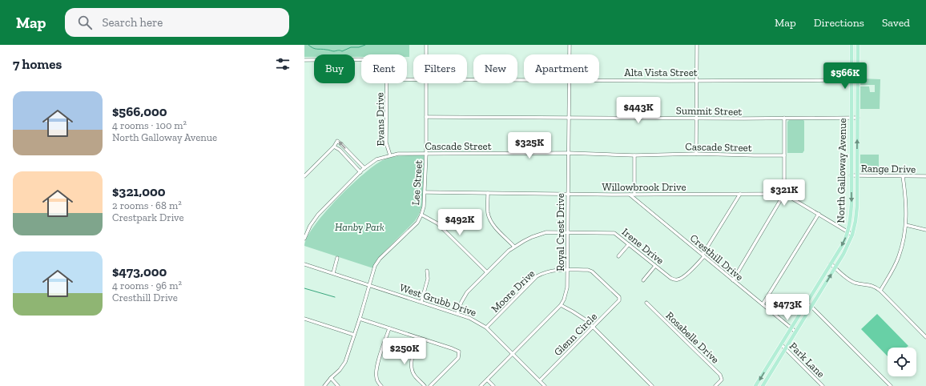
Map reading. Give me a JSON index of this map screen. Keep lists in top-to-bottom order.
{
  "streets": {
    "main road": ["North Galloway Avenue"],
    "street": [
      "Alta Vista Street",
      "Summit Street",
      "Evans Drive",
      "Cascade Street",
      "Range Drive",
      "Lee Street",
      "Willowbrook Drive",
      "Royal Crest Drive",
      "Irene Drive",
      "Cresthill Drive",
      "Moore Drive",
      "West Grubb Drive",
      "Glenn Circle",
      "Rosabelle Drive",
      "Park Lane"
    ]
  },
  "crossings": [
    ["Alta Vista Street", "North Galloway Avenue"],
    ["Summit Street", "North Galloway Avenue"],
    ["Summit Street", "Lee Street"],
    ["Summit Street", "Royal Crest Drive"],
    ["Evans Drive", "Cascade Street"],
    ["Cascade Street", "Lee Street"],
    ["Cascade Street", "Royal Crest Drive"],
    ["Range Drive", "North Galloway Avenue"],
    ["North Galloway Avenue", "Cresthill Drive"],
    ["North Galloway Avenue", "Park Lane"],
    ["Lee Street", "Willowbrook Drive"],
    ["Lee Street", "West Grubb Drive"],
    ["Willowbrook Drive", "Royal Crest Drive"],
    ["Willowbrook Drive", "Irene Drive"],
    ["Willowbrook Drive", "Cresthill Drive"],
    ["Royal Crest Drive", "Irene Drive"],
    ["Royal Crest Drive", "Moore Drive"],
    ["Royal Crest Drive", "West Grubb Drive"],
    ["Irene Drive", "Cresthill Drive"],
    ["Irene Drive", "West Grubb Drive"],
    ["Moore Drive", "West Grubb Drive"],
    ["Moore Drive", "Glenn Circle"],
    ["West Grubb Drive", "Glenn Circle"]
  ],
  "parks": ["Hanby Park"],
  "page": {
    "header": "Map",
    "search": "Search here",
    "nav": ["Map", "Directions", "Saved"],
    "heading": "7 homes",
    "chip": [
      "Buy",
      "Rent",
      "Filters",
      "New",
      "Apartment"
    ],
    "price": [
      "$566K",
      "$443K",
      "$325K",
      "$321K",
      "$492K",
      "$473K",
      "$250K"
    ],
    "list": [
      {
        "name": "$566,000",
        "note": "4 rooms · 100 m² · North Galloway Avenue"
      },
      {
        "name": "$321,000",
        "note": "2 rooms · 68 m² · Crestpark Drive"
      },
      {
        "name": "$473,000",
        "note": "4 rooms · 96 m² · Cresthill Drive"
      }
    ]
  }
}
